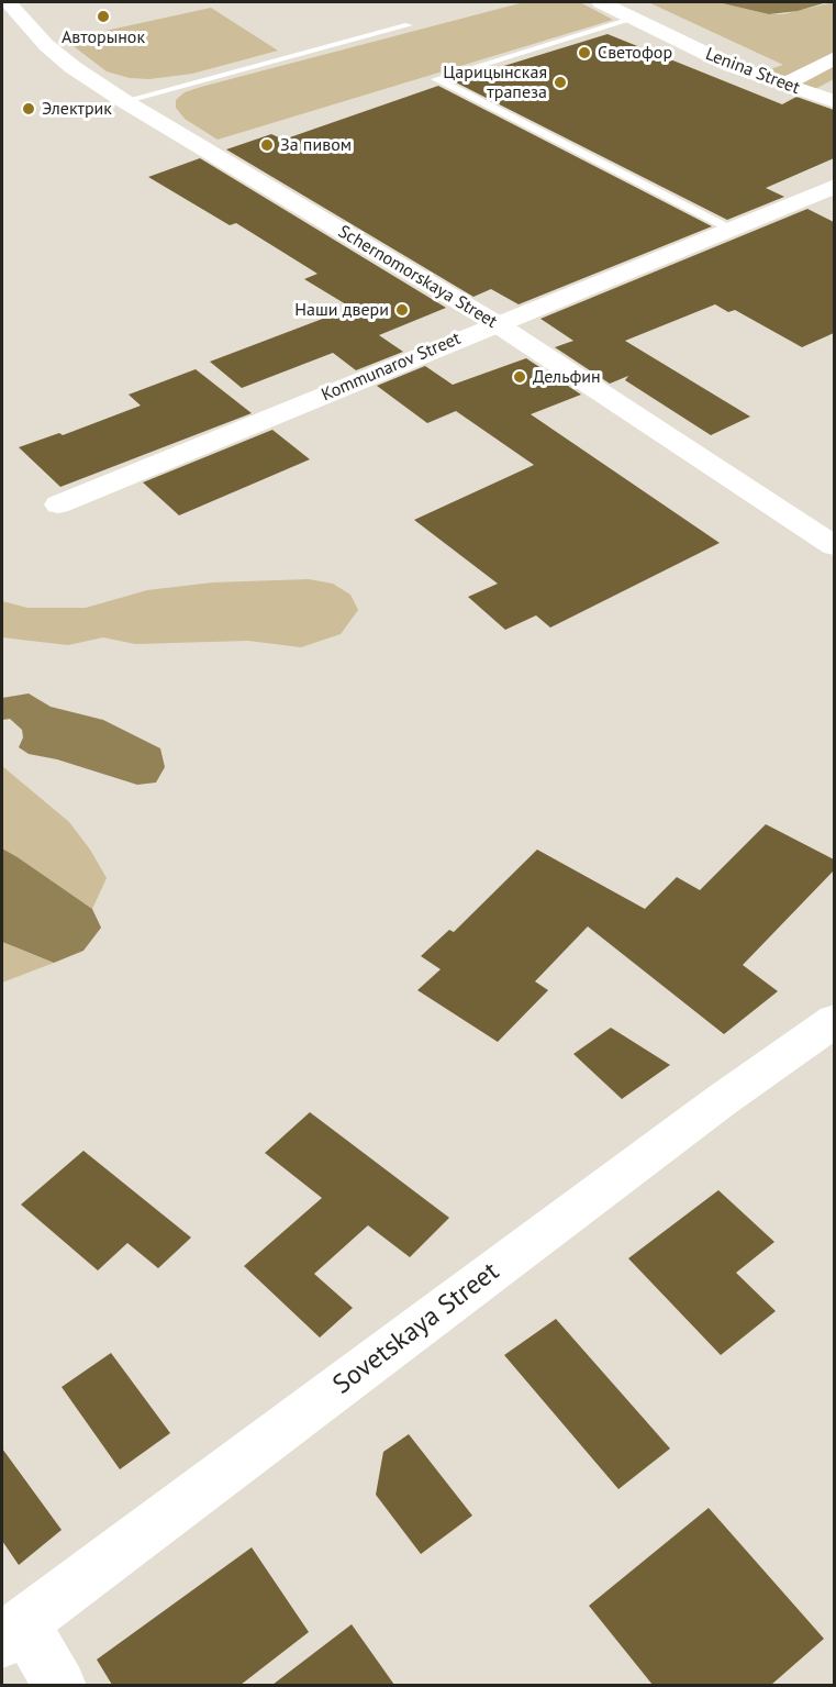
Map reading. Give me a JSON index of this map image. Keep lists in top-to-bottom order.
{
  "streets": {
    "street": [
      "Lenina Street",
      "Sсhernomorskaya Street",
      "Kommunarov Street",
      "Sovetskaya Street"
    ]
  },
  "crossings": [
    ["Sсhernomorskaya Street", "Kommunarov Street"]
  ],
  "places": [
    "Авторынок",
    "Светофор",
    "Царицынская трапеза",
    "Электрик",
    "За пивом",
    "Наши двери",
    "Дельфин"
  ]
}
